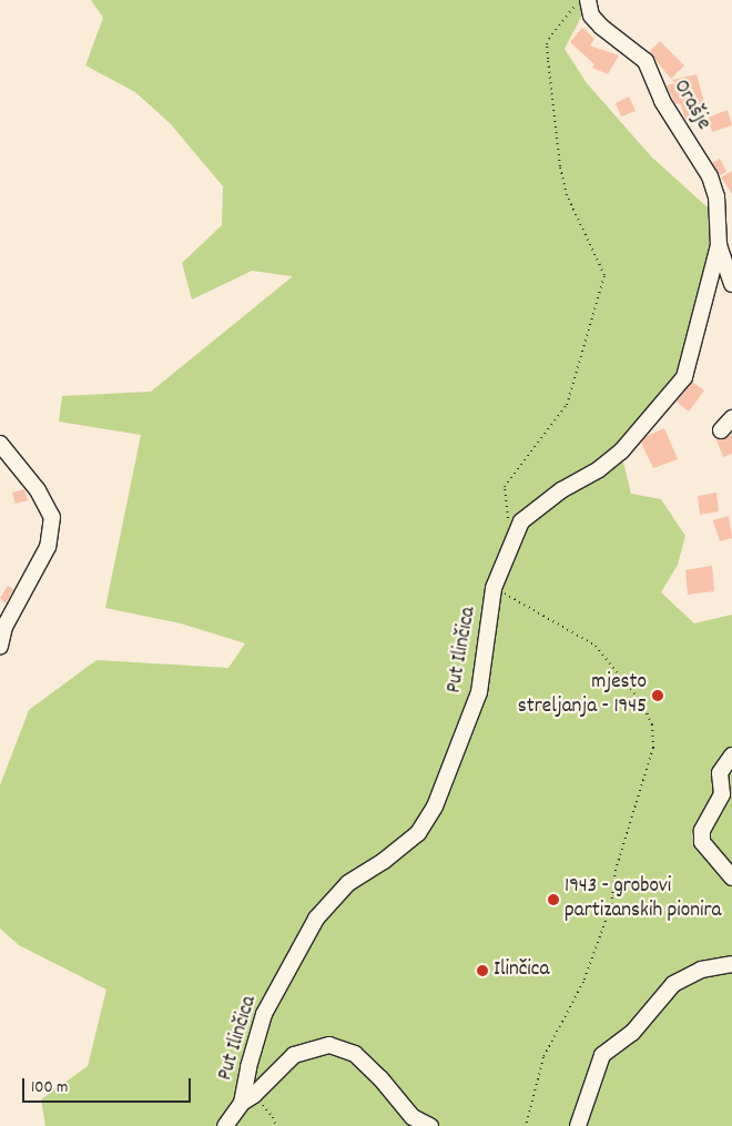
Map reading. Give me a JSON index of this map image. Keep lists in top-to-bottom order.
{
  "streets": {
    "street": ["Orašje", "Put Ilinčica"]
  },
  "crossings": [
    ["Orašje", "Put Ilinčica"]
  ],
  "places": ["mjesto streljanja - 1945", "1943 - grobovi partizanskih pionira", "Ilinčica"],
  "scale_bar": "100 m"
}
